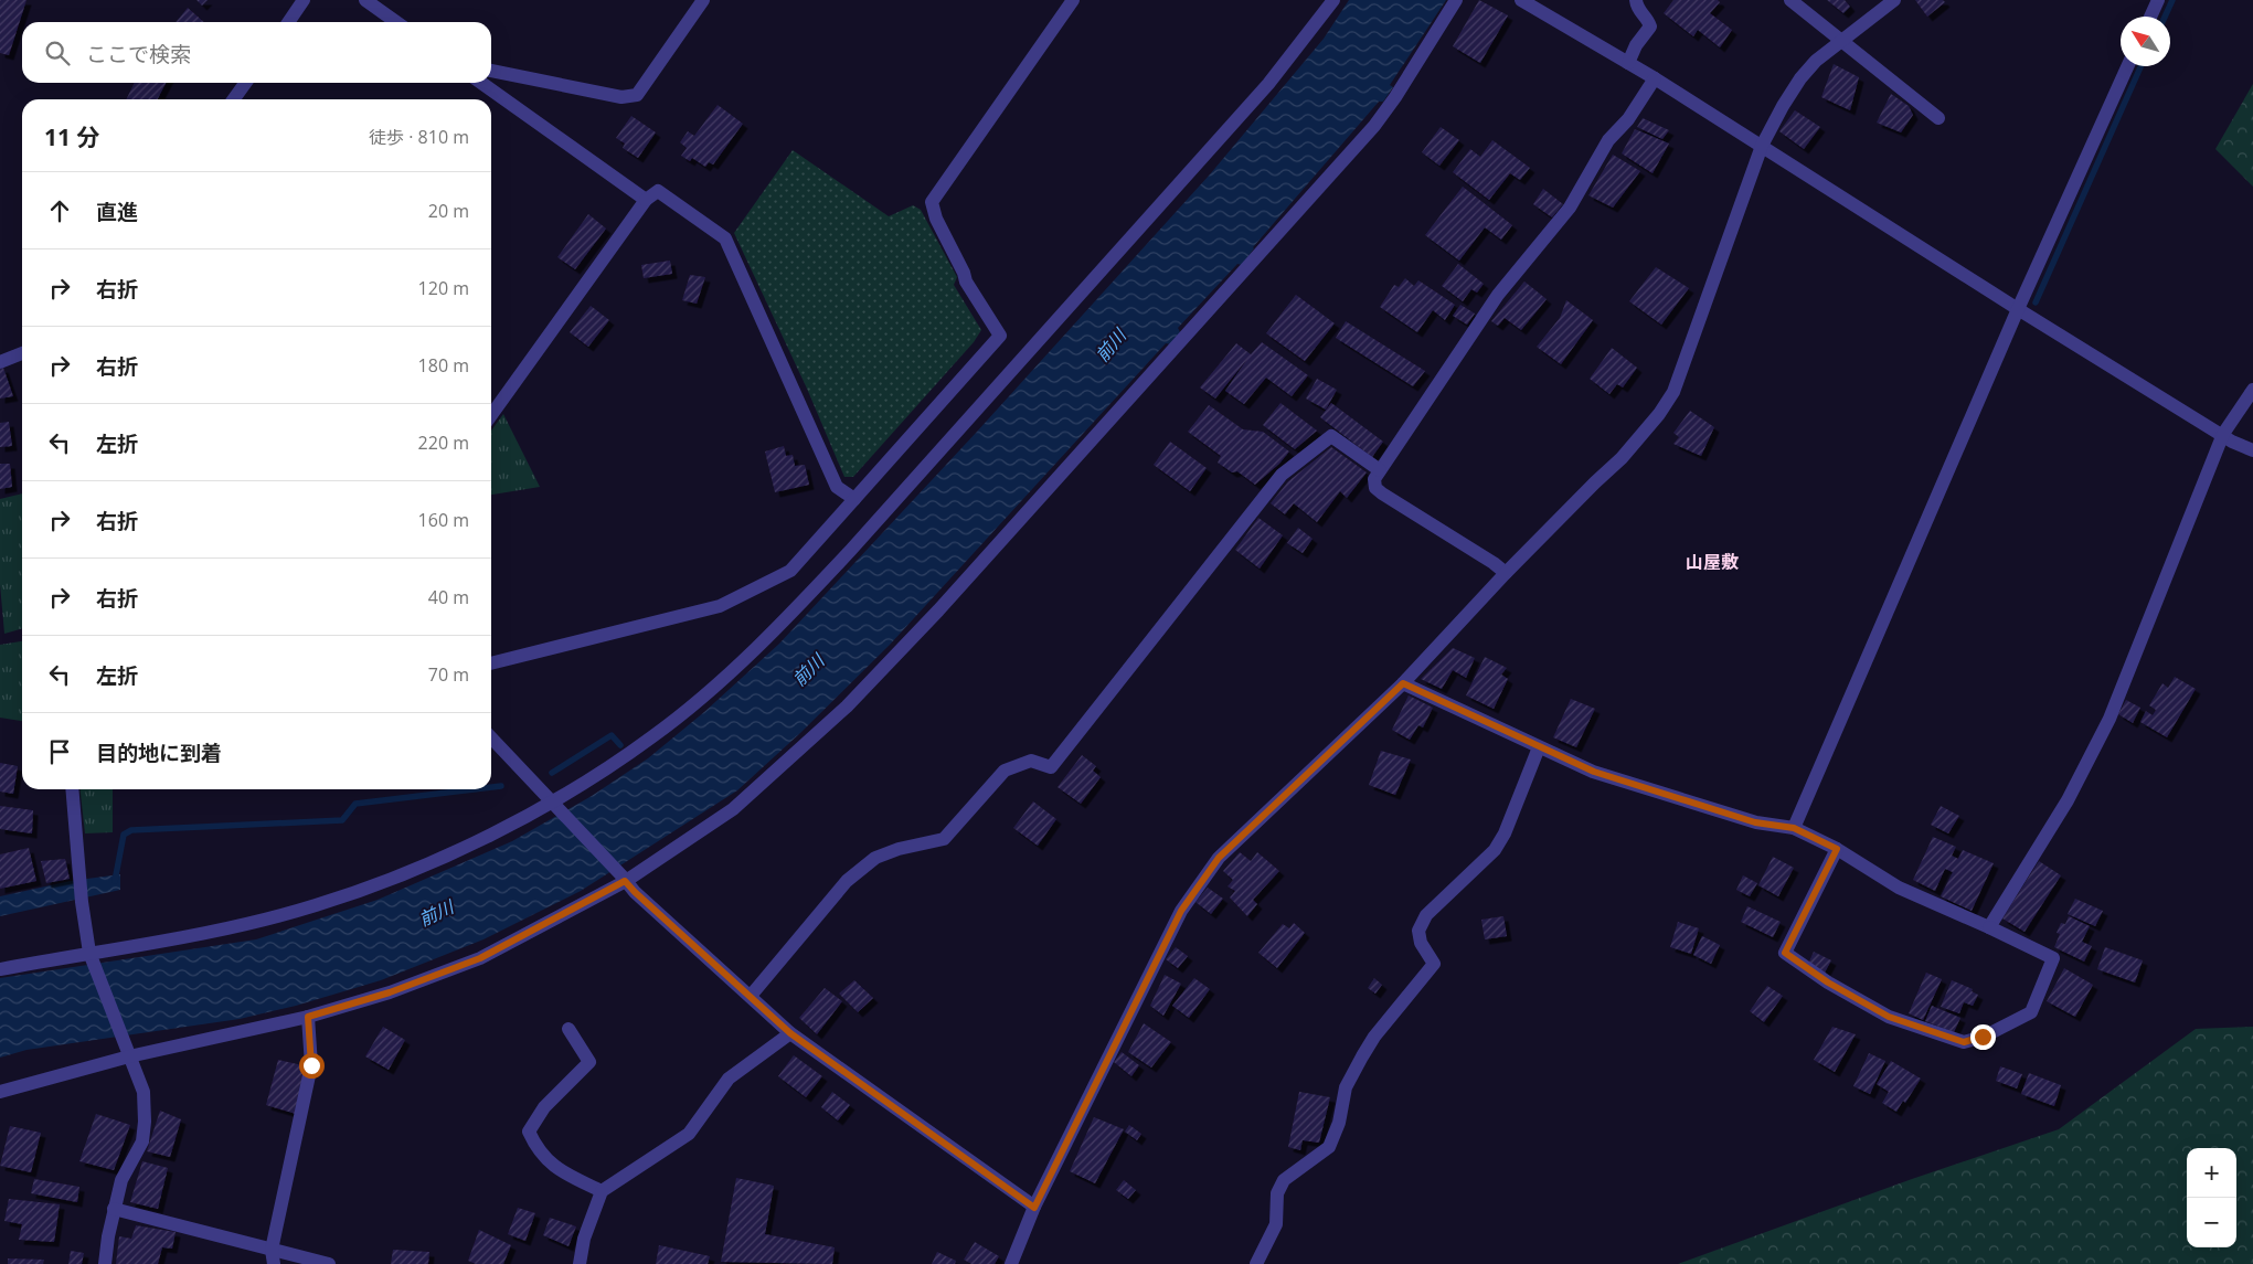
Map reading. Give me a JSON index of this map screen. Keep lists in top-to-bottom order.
{
  "districts": ["山屋敷"],
  "water": ["前川"],
  "north": "top left",
  "page": {
    "search": "ここで検索",
    "heading": ["11 分", "徒歩 · 810 m"],
    "list": [
      ["直進", "20 m"],
      ["右折", "120 m"],
      ["右折", "180 m"],
      ["左折", "220 m"],
      ["右折", "160 m"],
      ["右折", "40 m"],
      ["左折", "70 m"],
      "目的地に到着"
    ],
    "map_buttons": ["+", "−"]
  }
}
